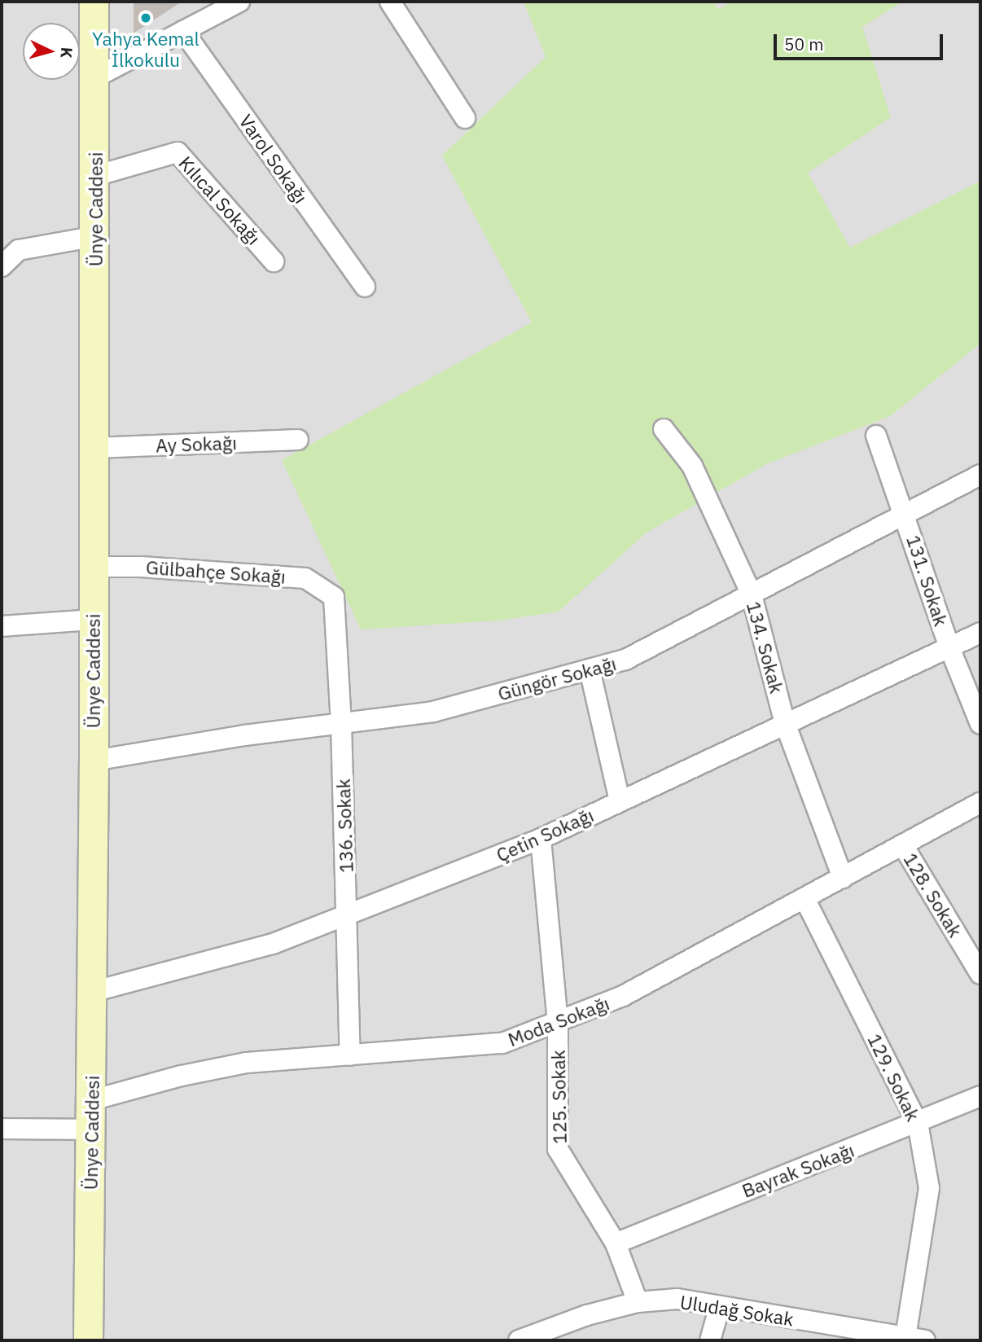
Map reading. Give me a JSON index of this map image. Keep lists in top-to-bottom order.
{
  "streets": {
    "main road": ["Ünye Caddesi"],
    "street": [
      "Varol Sokağı",
      "Kılıcal Sokağı",
      "Ay Sokağı",
      "Gülbahçe Sokağı",
      "131. Sokak",
      "134. Sokak",
      "Güngör Sokağı",
      "136. Sokak",
      "Çetin Sokağı",
      "128. Sokak",
      "Moda Sokağı",
      "129. Sokak",
      "125. Sokak",
      "Bayrak Sokağı",
      "Uludağ Sokak"
    ]
  },
  "crossings": [
    ["Kılıcal Sokağı", "Ünye Caddesi"],
    ["Ünye Caddesi", "Ay Sokağı"],
    ["Ünye Caddesi", "Gülbahçe Sokağı"],
    ["Ünye Caddesi", "Güngör Sokağı"],
    ["Ünye Caddesi", "Çetin Sokağı"],
    ["Ünye Caddesi", "Moda Sokağı"],
    ["Gülbahçe Sokağı", "136. Sokak"],
    ["131. Sokak", "Güngör Sokağı"],
    ["131. Sokak", "Çetin Sokağı"],
    ["134. Sokak", "Güngör Sokağı"],
    ["134. Sokak", "Çetin Sokağı"],
    ["134. Sokak", "Moda Sokağı"],
    ["Güngör Sokağı", "136. Sokak"],
    ["136. Sokak", "Çetin Sokağı"],
    ["136. Sokak", "Moda Sokağı"],
    ["Çetin Sokağı", "125. Sokak"],
    ["128. Sokak", "Moda Sokağı"],
    ["Moda Sokağı", "129. Sokak"],
    ["Moda Sokağı", "125. Sokak"],
    ["129. Sokak", "Bayrak Sokağı"],
    ["129. Sokak", "Uludağ Sokak"],
    ["125. Sokak", "Bayrak Sokağı"],
    ["125. Sokak", "Uludağ Sokak"]
  ],
  "places": ["Yahya Kemal İlkokulu"],
  "scale_bar": "50 m",
  "north": "right"
}
